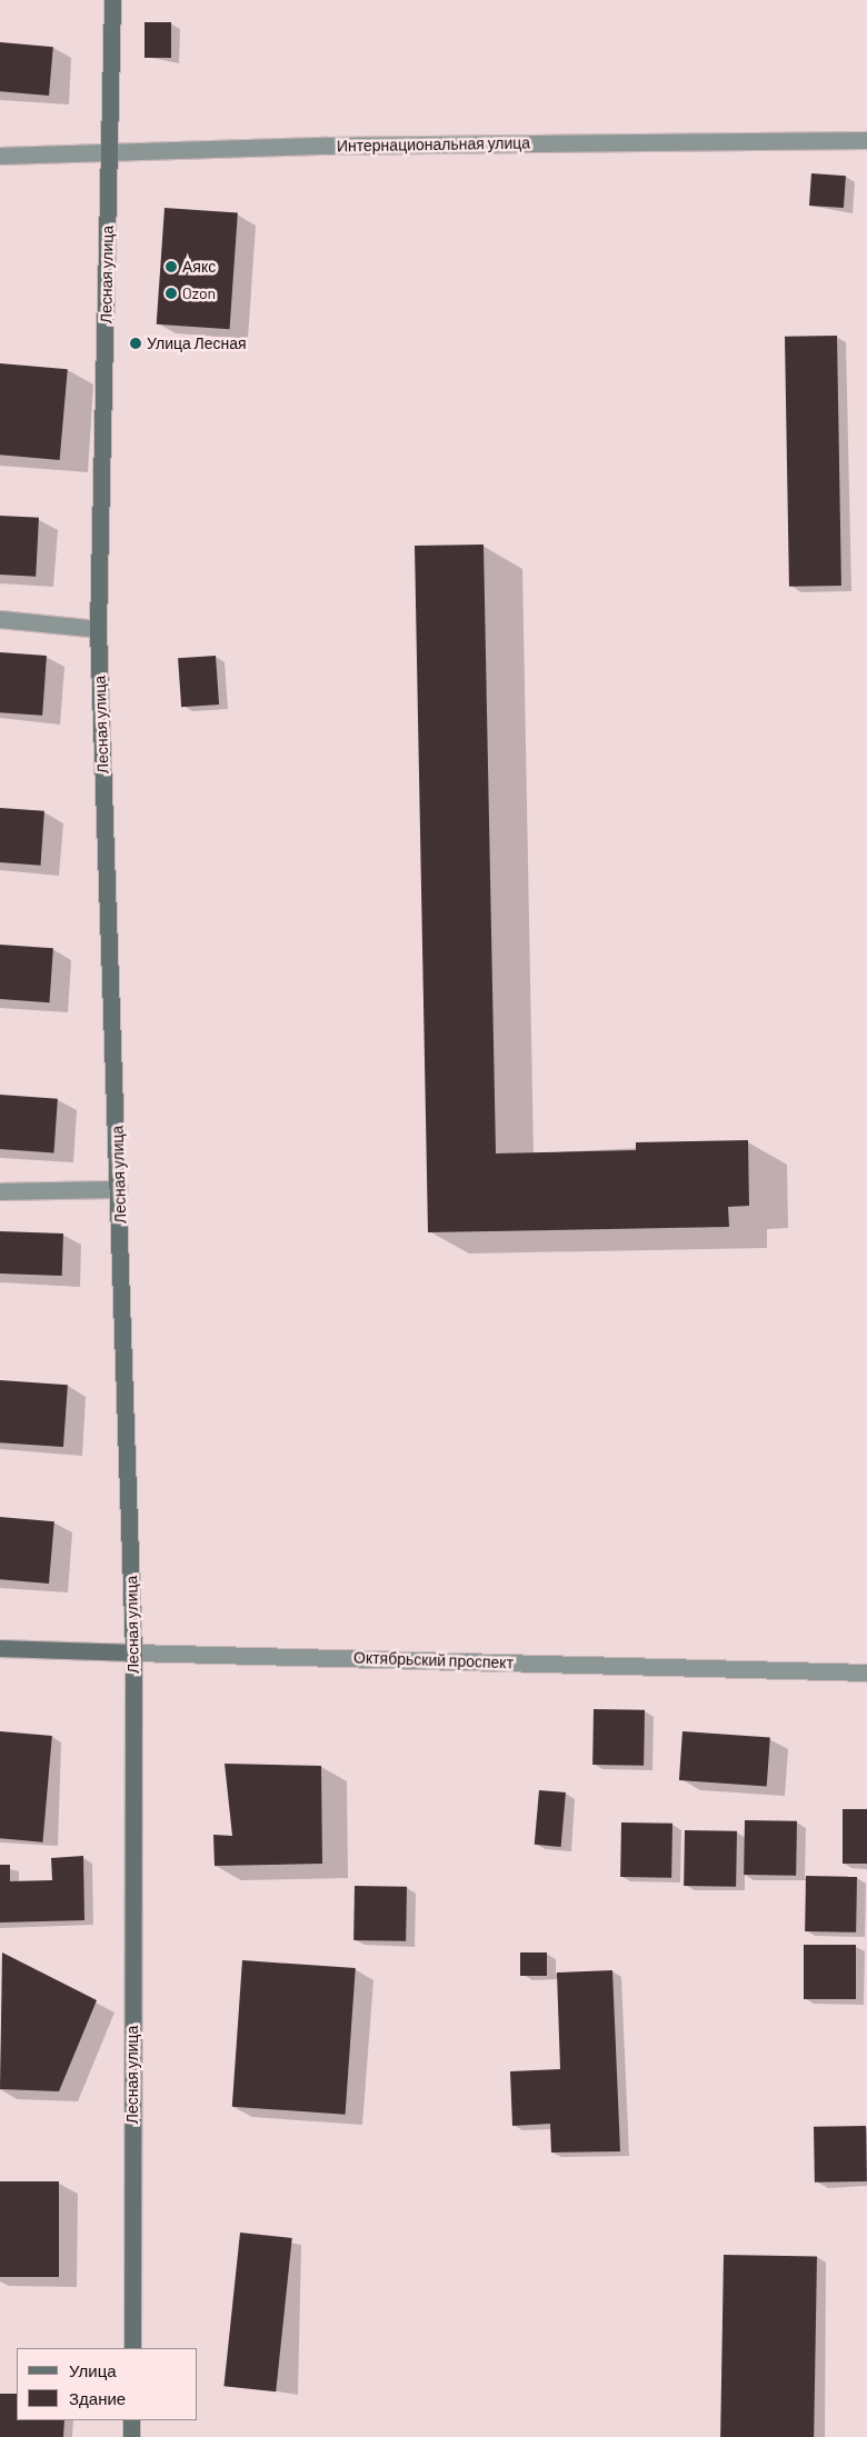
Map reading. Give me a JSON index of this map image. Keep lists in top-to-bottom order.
{
  "streets": {
    "street": ["Интернациональная улица", "Лесная улица", "Октябрьский проспект"]
  },
  "crossings": [
    ["Интернациональная улица", "Лесная улица"],
    ["Лесная улица", "Октябрьский проспект"]
  ],
  "places": ["Аякс", "Ozon", "Улица Лесная"],
  "legend": ["Улица", "Здание"]
}
